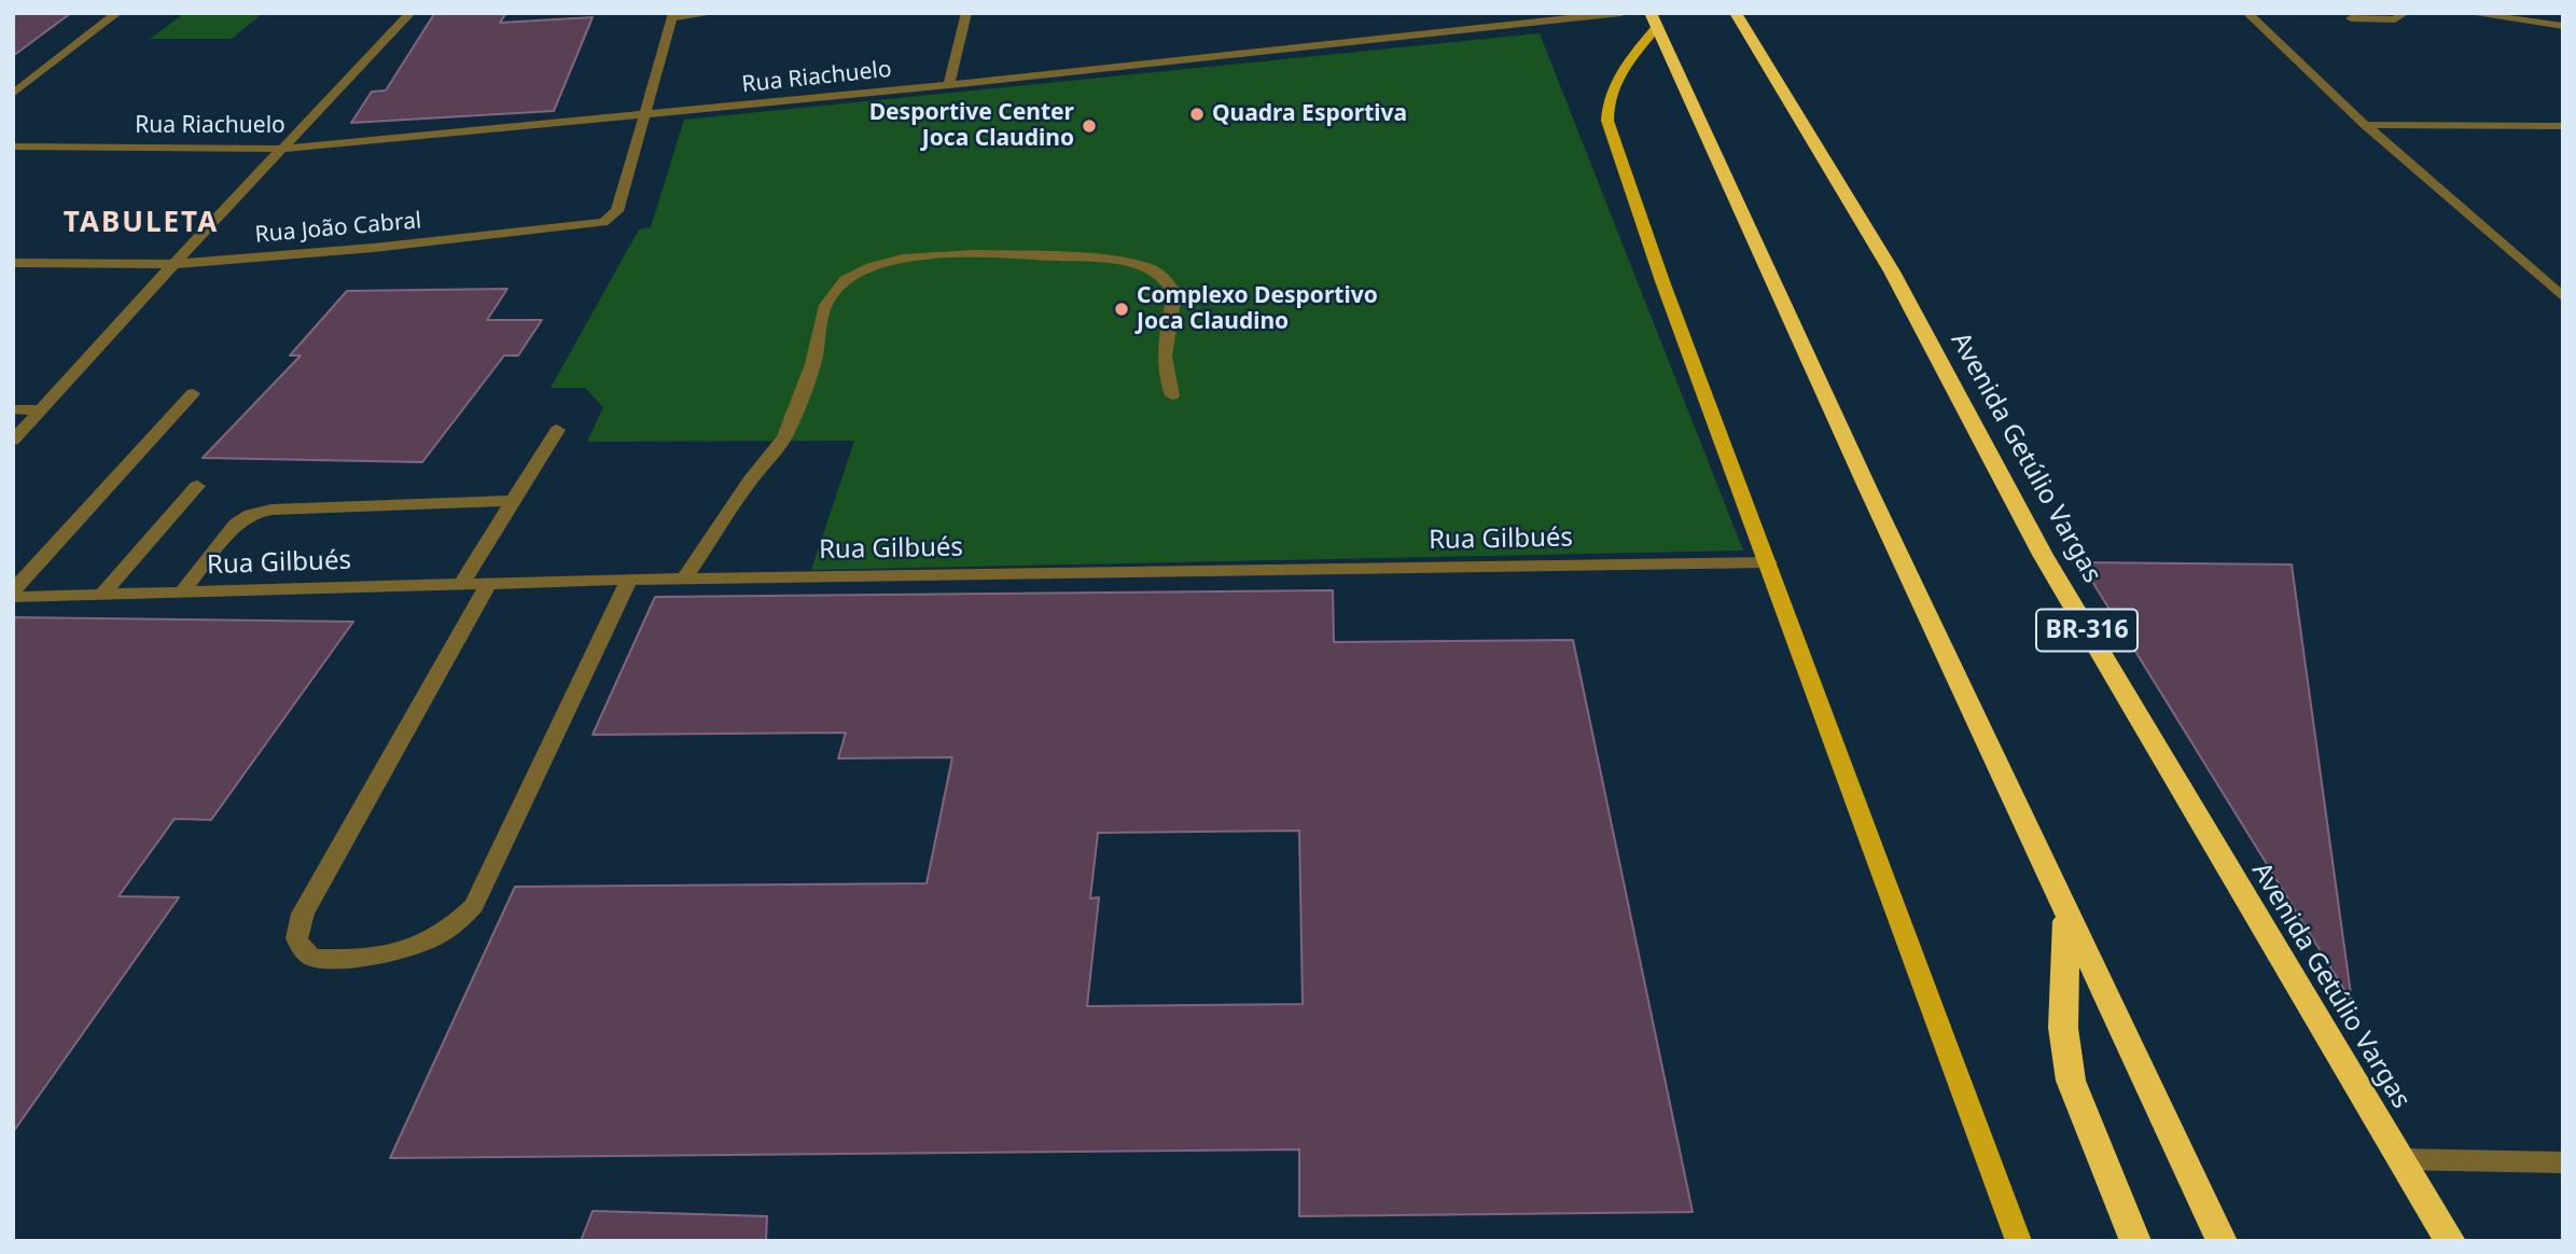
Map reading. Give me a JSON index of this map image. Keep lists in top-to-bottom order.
{
  "streets": {
    "highway": ["Avenida Getúlio Vargas", "BR-316"],
    "street": ["Rua Riachuelo", "Rua João Cabral", "Rua Gilbués"]
  },
  "crossings": [
    ["Rua Riachuelo", "Rua João Cabral"]
  ],
  "districts": ["TABULETA"],
  "places": ["Quadra Esportiva", "Desportive Center Joca Claudino", "Complexo Desportivo Joca Claudino"]
}
